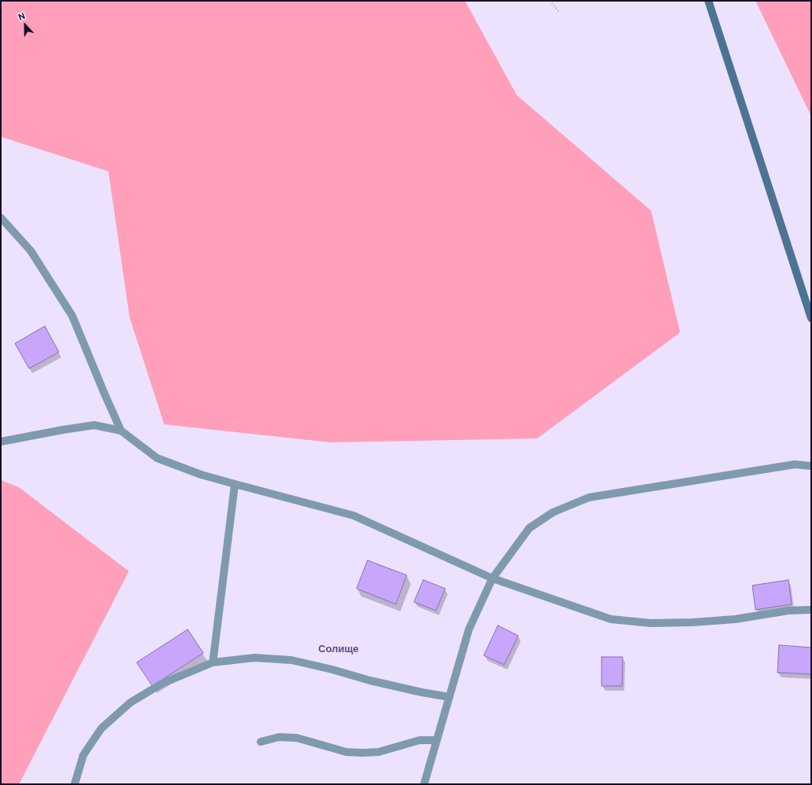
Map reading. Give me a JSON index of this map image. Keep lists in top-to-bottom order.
{
  "districts": ["Солище"],
  "north": "top"
}
